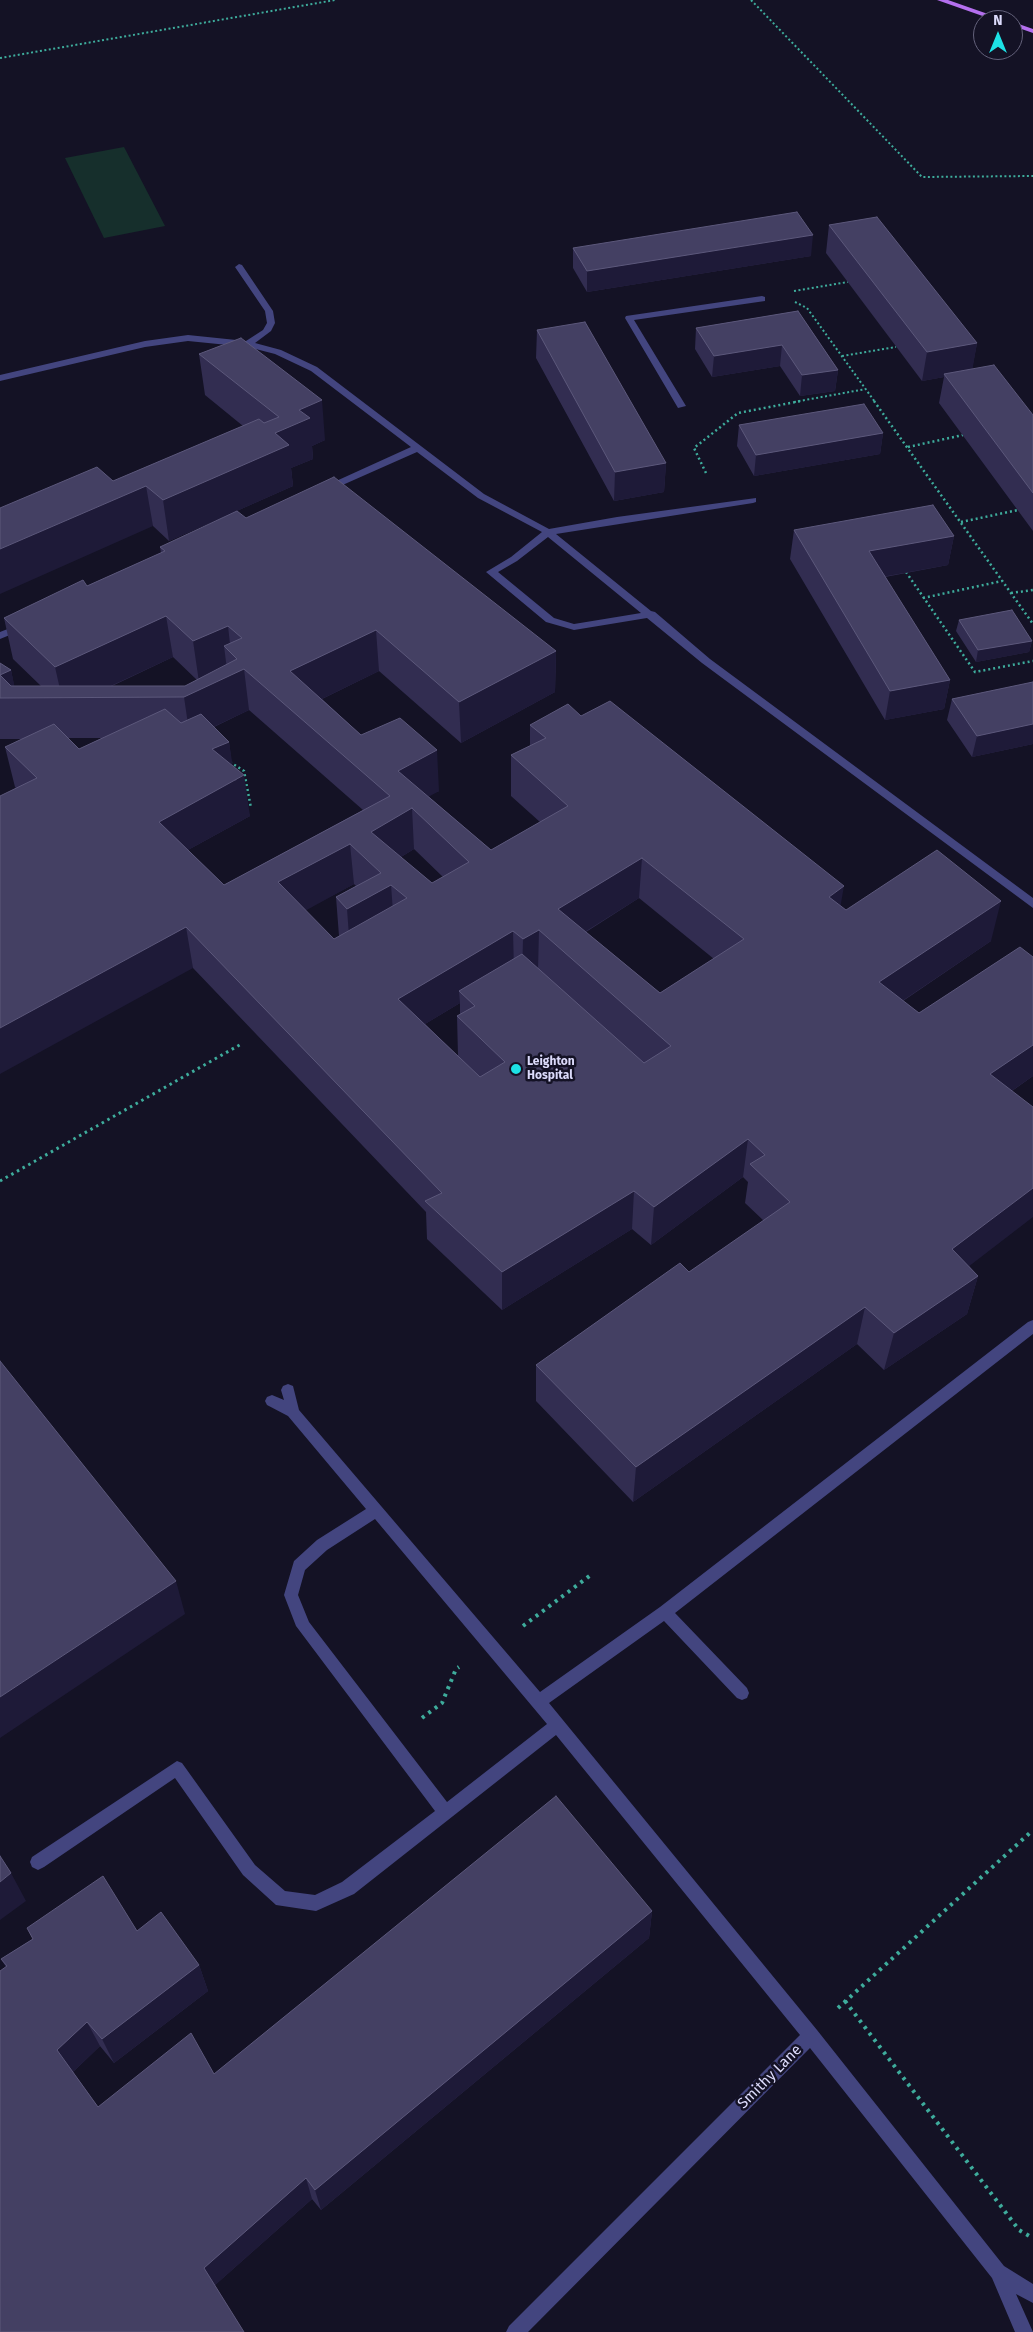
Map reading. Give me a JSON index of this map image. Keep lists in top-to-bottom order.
{
  "streets": {
    "street": ["Smithy Lane"]
  },
  "places": ["Leighton Hospital"],
  "north": "top"
}
